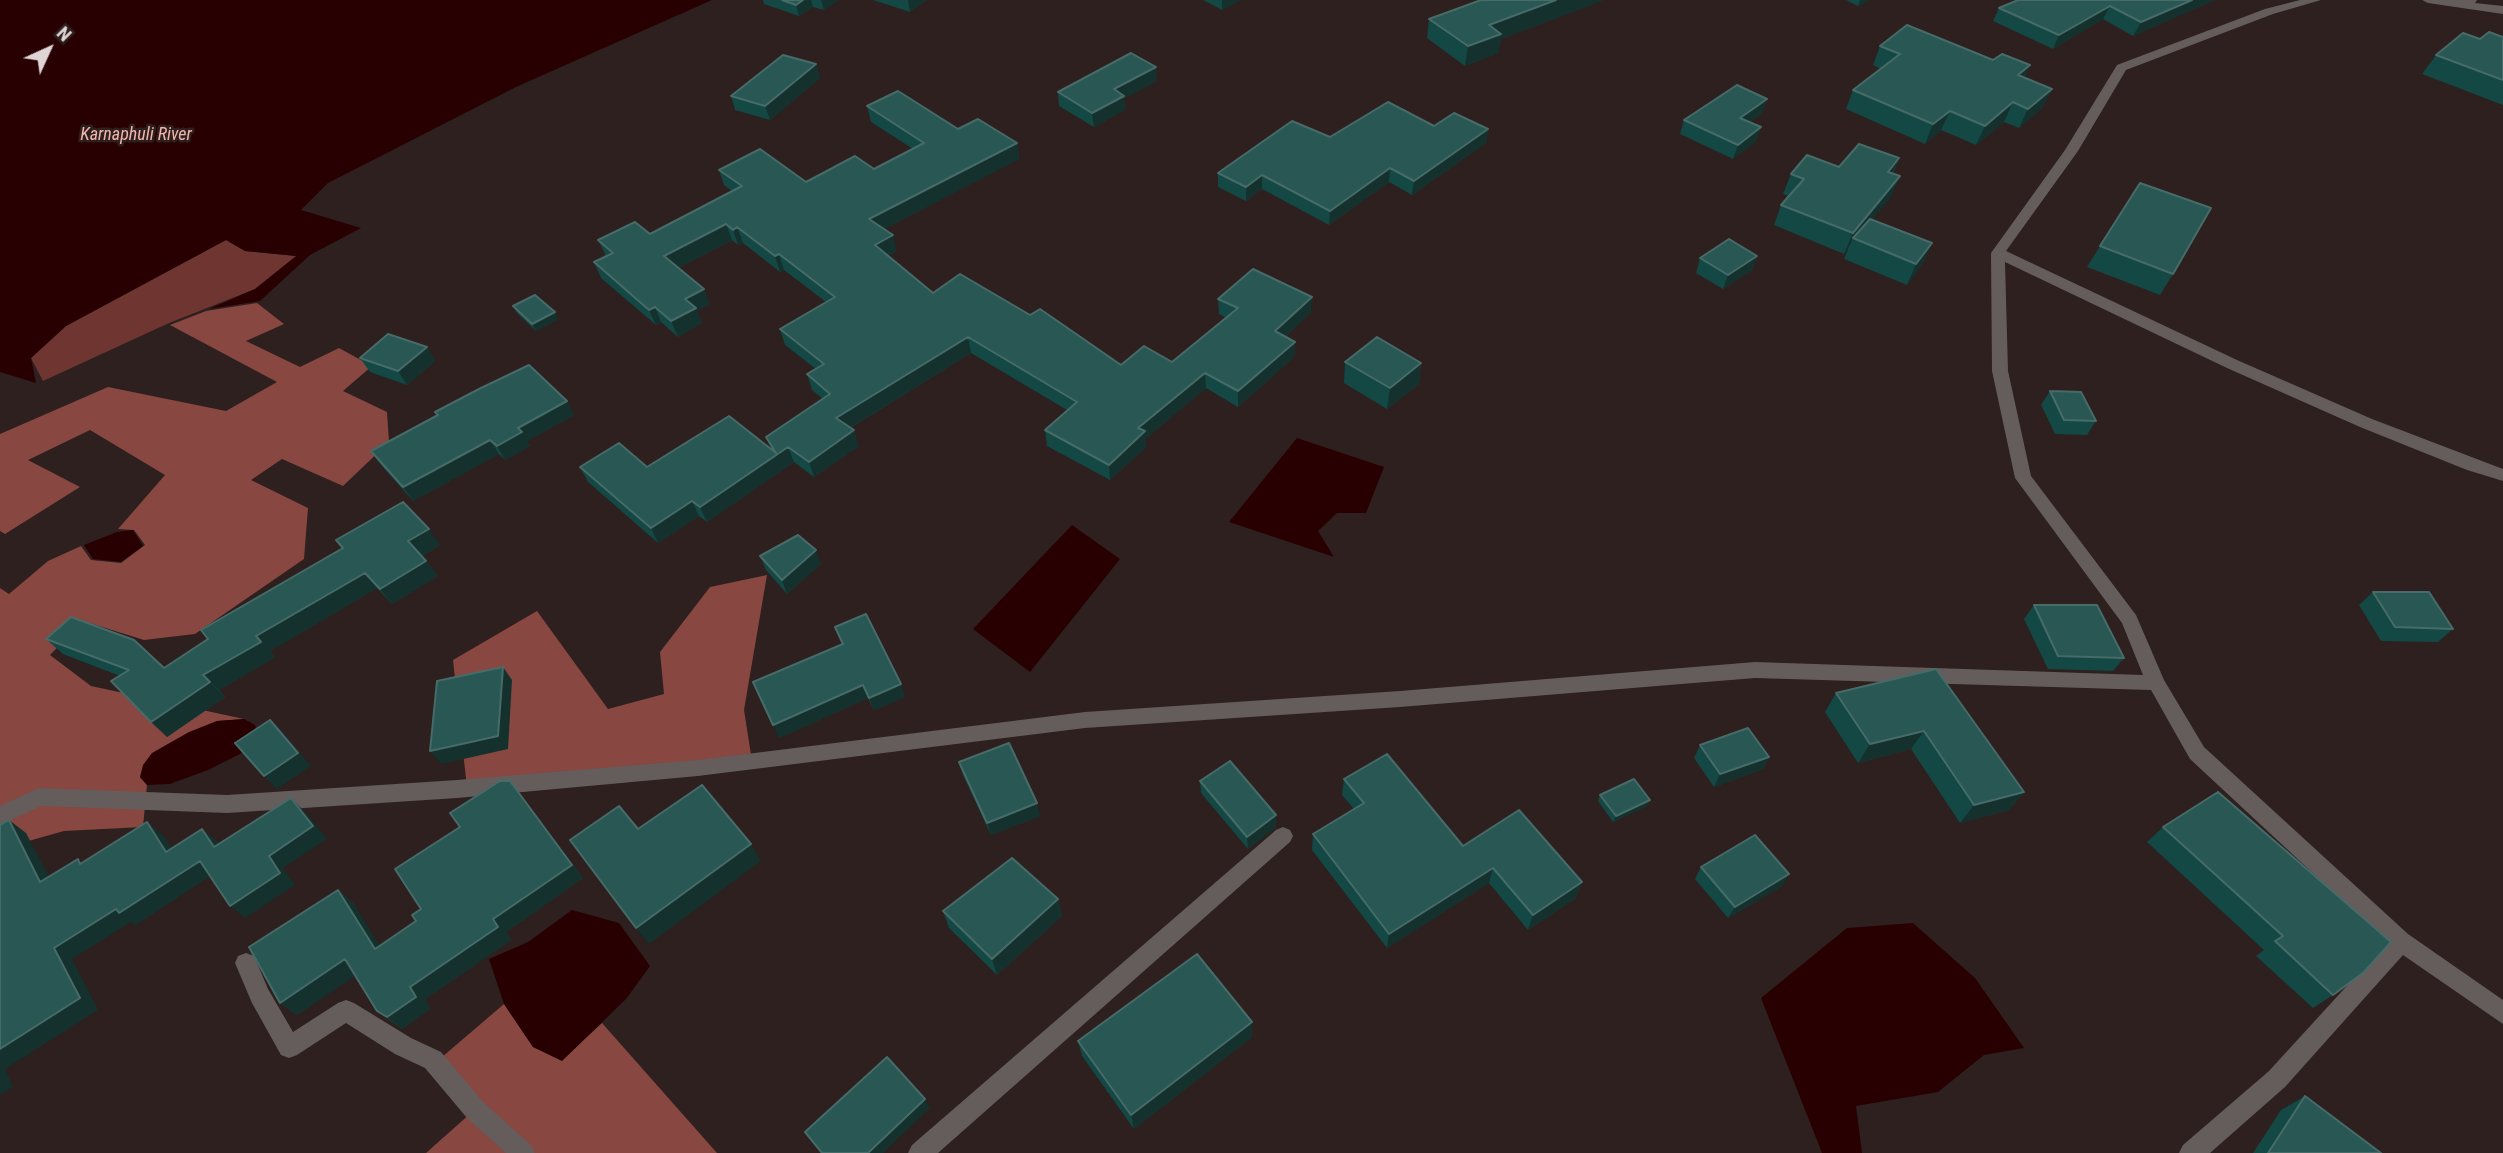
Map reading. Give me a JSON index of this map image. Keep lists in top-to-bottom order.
{
  "water": ["Karnaphuli River"],
  "north": "top right"
}
